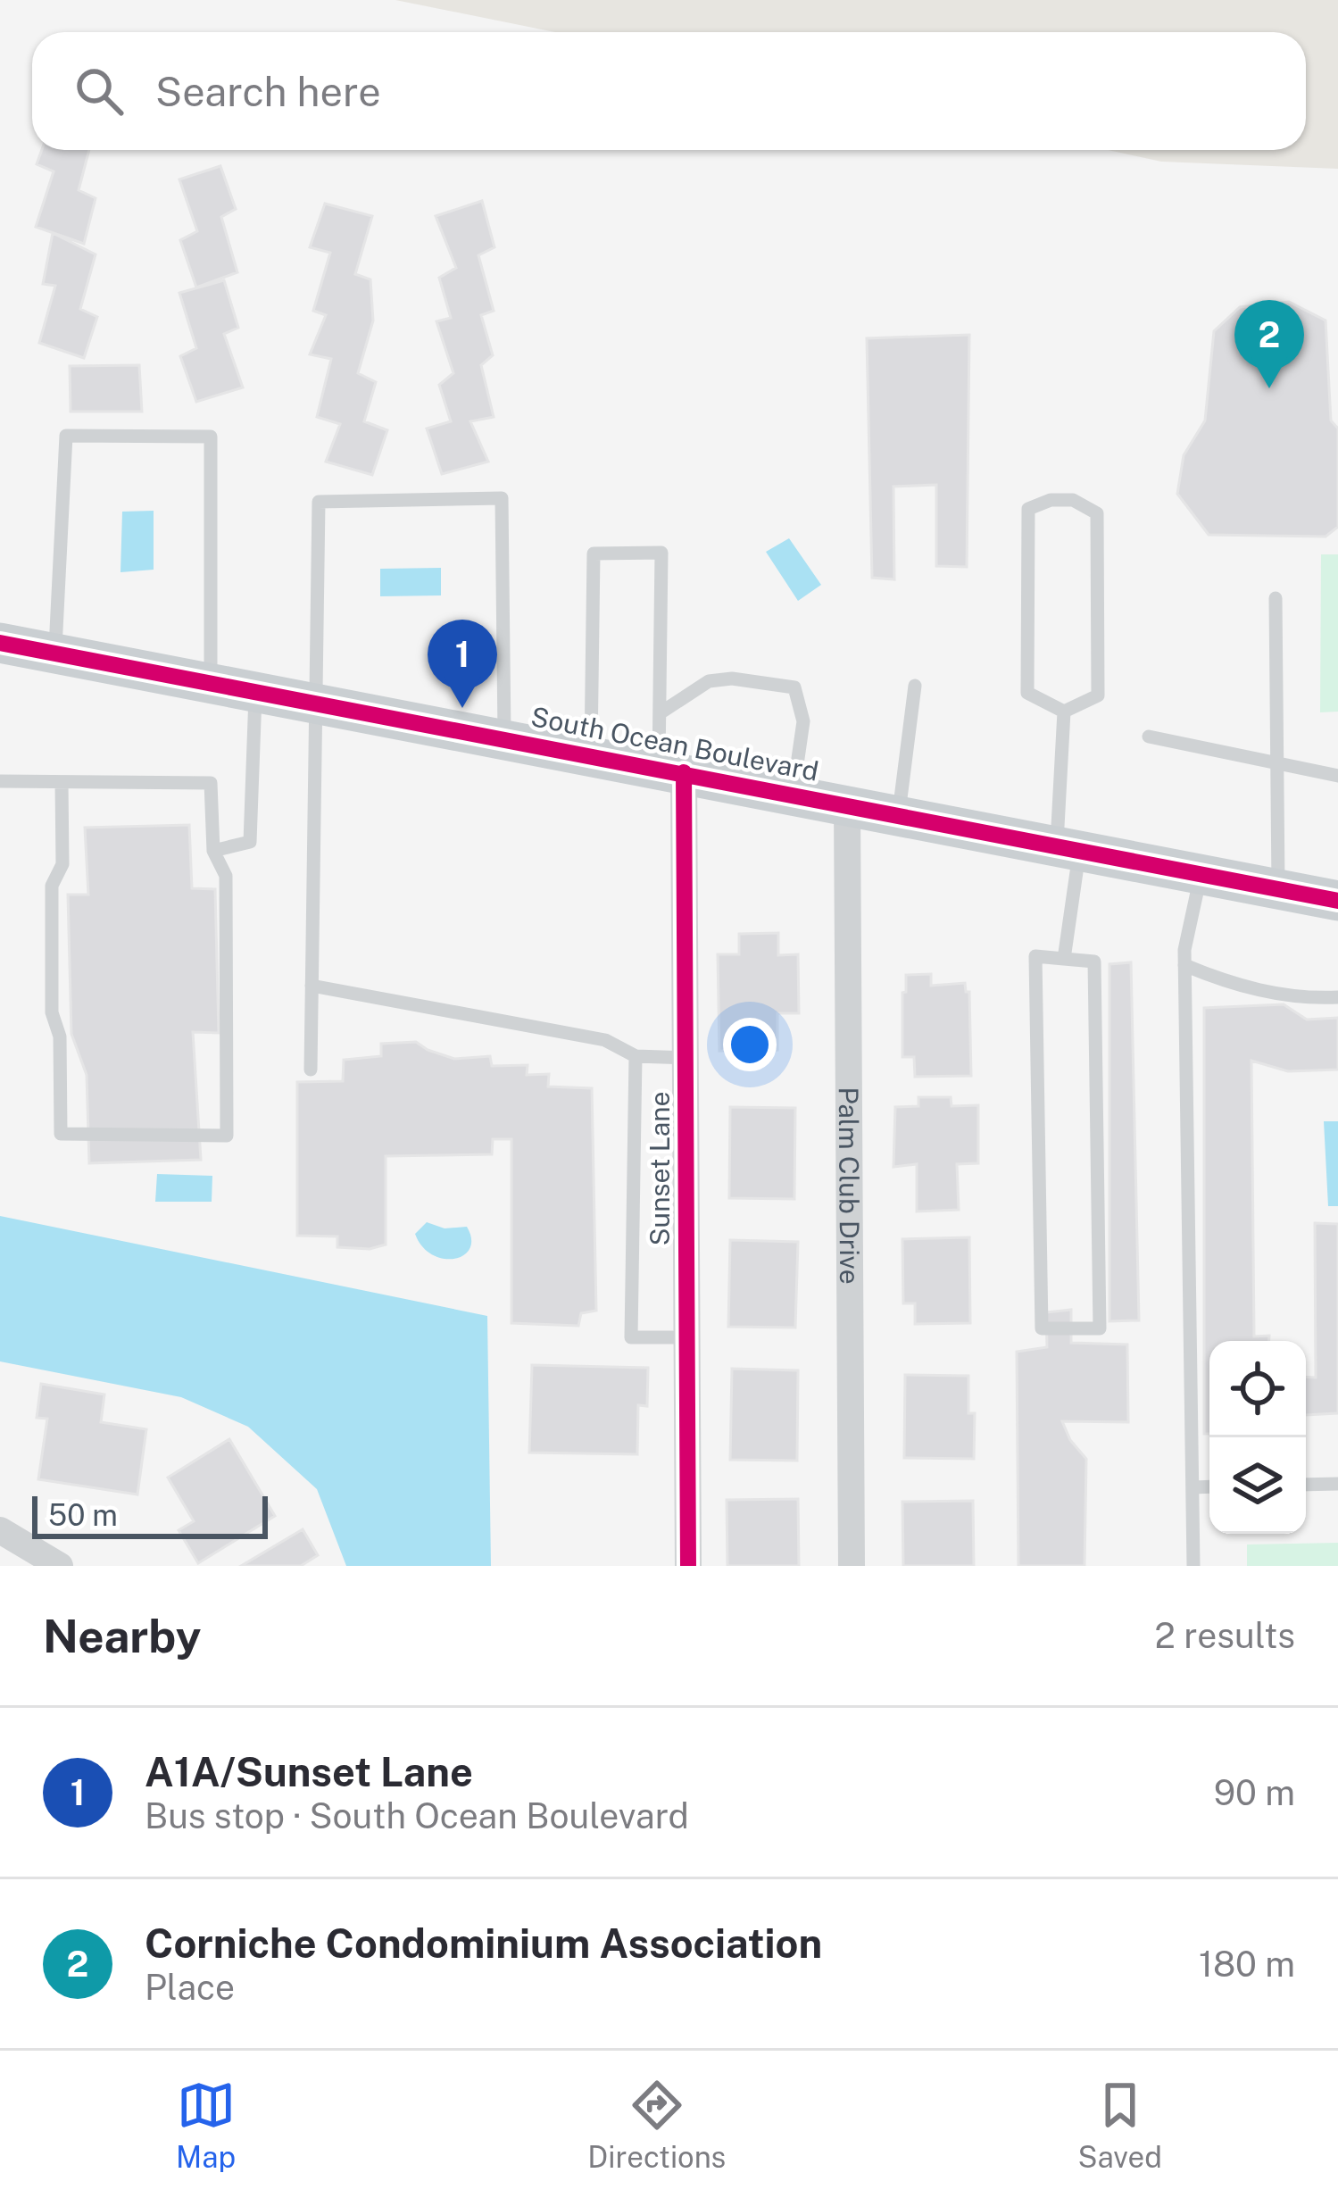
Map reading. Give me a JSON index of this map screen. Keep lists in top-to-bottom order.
{
  "streets": {
    "main road": ["South Ocean Boulevard"],
    "street": ["Sunset Lane", "Palm Club Drive"]
  },
  "crossings": [
    ["South Ocean Boulevard", "Sunset Lane"],
    ["South Ocean Boulevard", "Palm Club Drive"]
  ],
  "scale_bar": "50 m",
  "page": {
    "search": "Search here",
    "pins": ["2", "1"],
    "scale": "50 m",
    "heading": ["Nearby", "2 results"],
    "list": [
      {
        "mark": "1",
        "name": "A1A/Sunset Lane",
        "note": "Bus stop · South Ocean Boulevard",
        "value": "90 m"
      },
      {
        "mark": "2",
        "name": "Corniche Condominium Association",
        "note": "Place",
        "value": "180 m"
      }
    ],
    "nav": ["Map", "Directions", "Saved"]
  }
}
